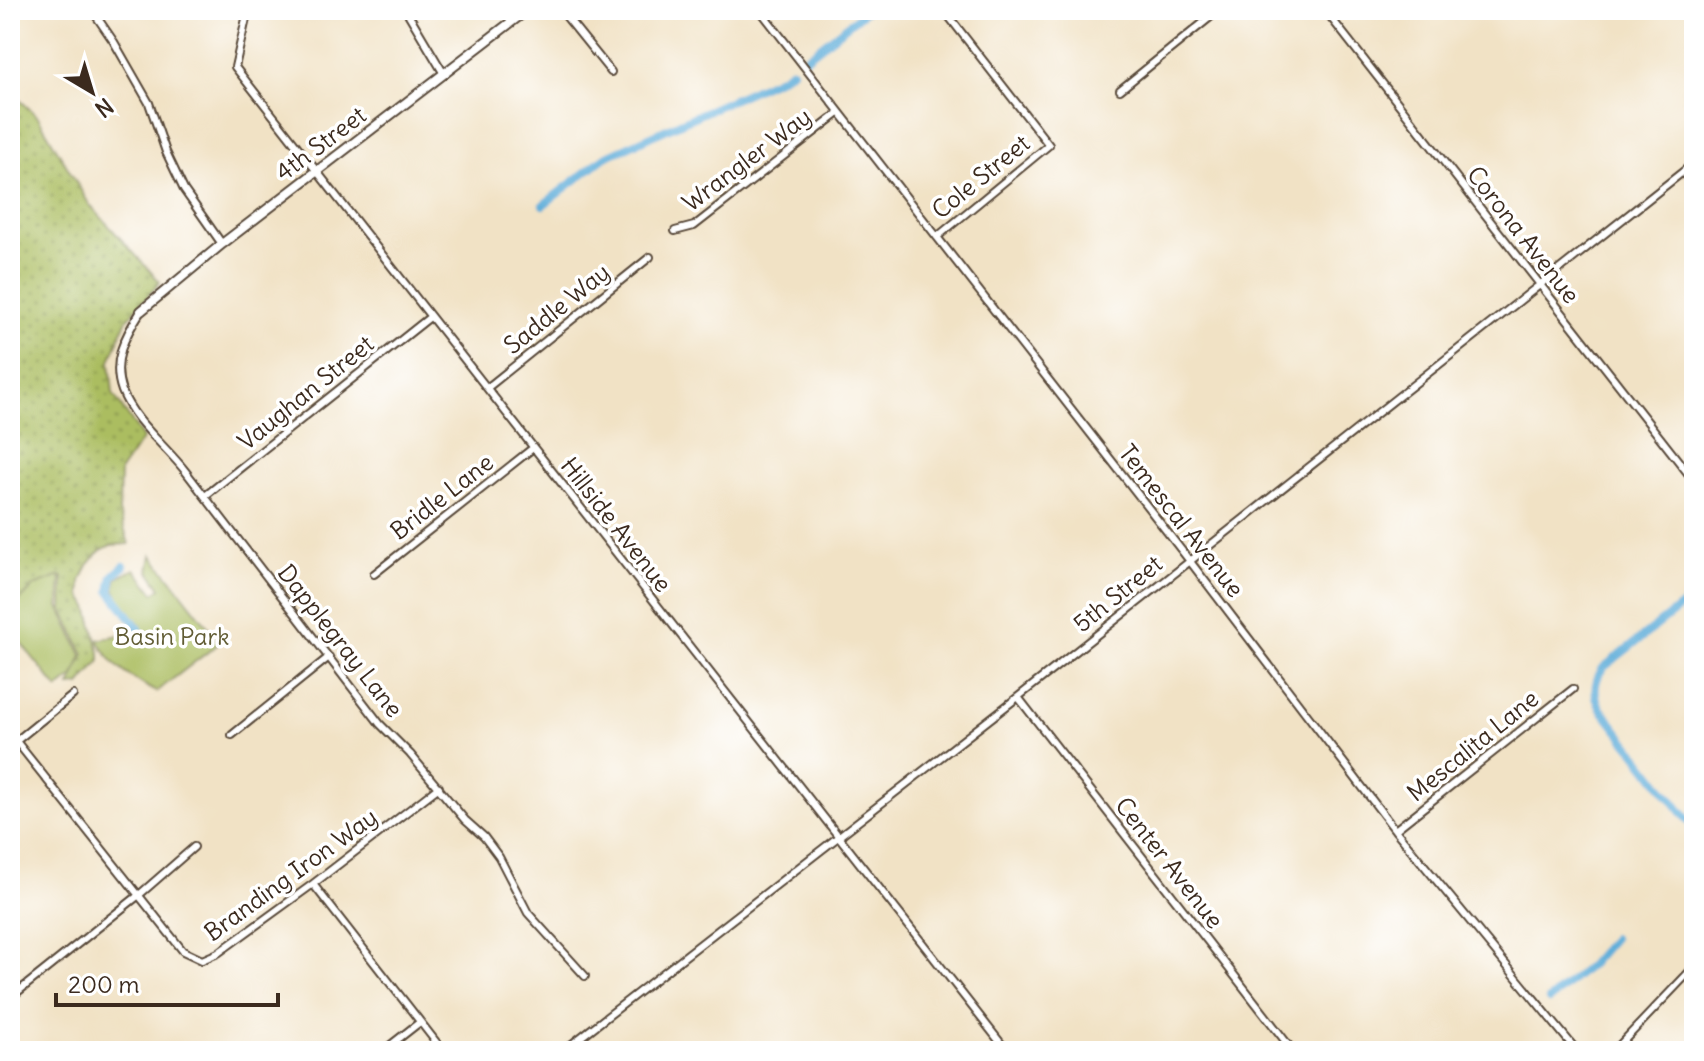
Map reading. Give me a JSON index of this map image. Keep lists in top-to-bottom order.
{
  "streets": {
    "street": [
      "4th Street",
      "Wrangler Way",
      "Cole Street",
      "Corona Avenue",
      "Saddle Way",
      "Vaughan Street",
      "Bridle Lane",
      "Temescal Avenue",
      "Hillside Avenue",
      "5th Street",
      "Dapplegray Lane",
      "Mescalita Lane",
      "Center Avenue",
      "Branding Iron Way"
    ]
  },
  "crossings": [
    ["4th Street", "Hillside Avenue"],
    ["4th Street", "Dapplegray Lane"],
    ["Wrangler Way", "Temescal Avenue"],
    ["Cole Street", "Temescal Avenue"],
    ["Corona Avenue", "5th Street"],
    ["Saddle Way", "Hillside Avenue"],
    ["Vaughan Street", "Hillside Avenue"],
    ["Vaughan Street", "Dapplegray Lane"],
    ["Bridle Lane", "Hillside Avenue"],
    ["Temescal Avenue", "5th Street"],
    ["Temescal Avenue", "Mescalita Lane"],
    ["Hillside Avenue", "5th Street"],
    ["5th Street", "Center Avenue"],
    ["Dapplegray Lane", "Branding Iron Way"]
  ],
  "parks": ["Basin Park"],
  "scale_bar": "200 m",
  "north": "bottom right"
}
